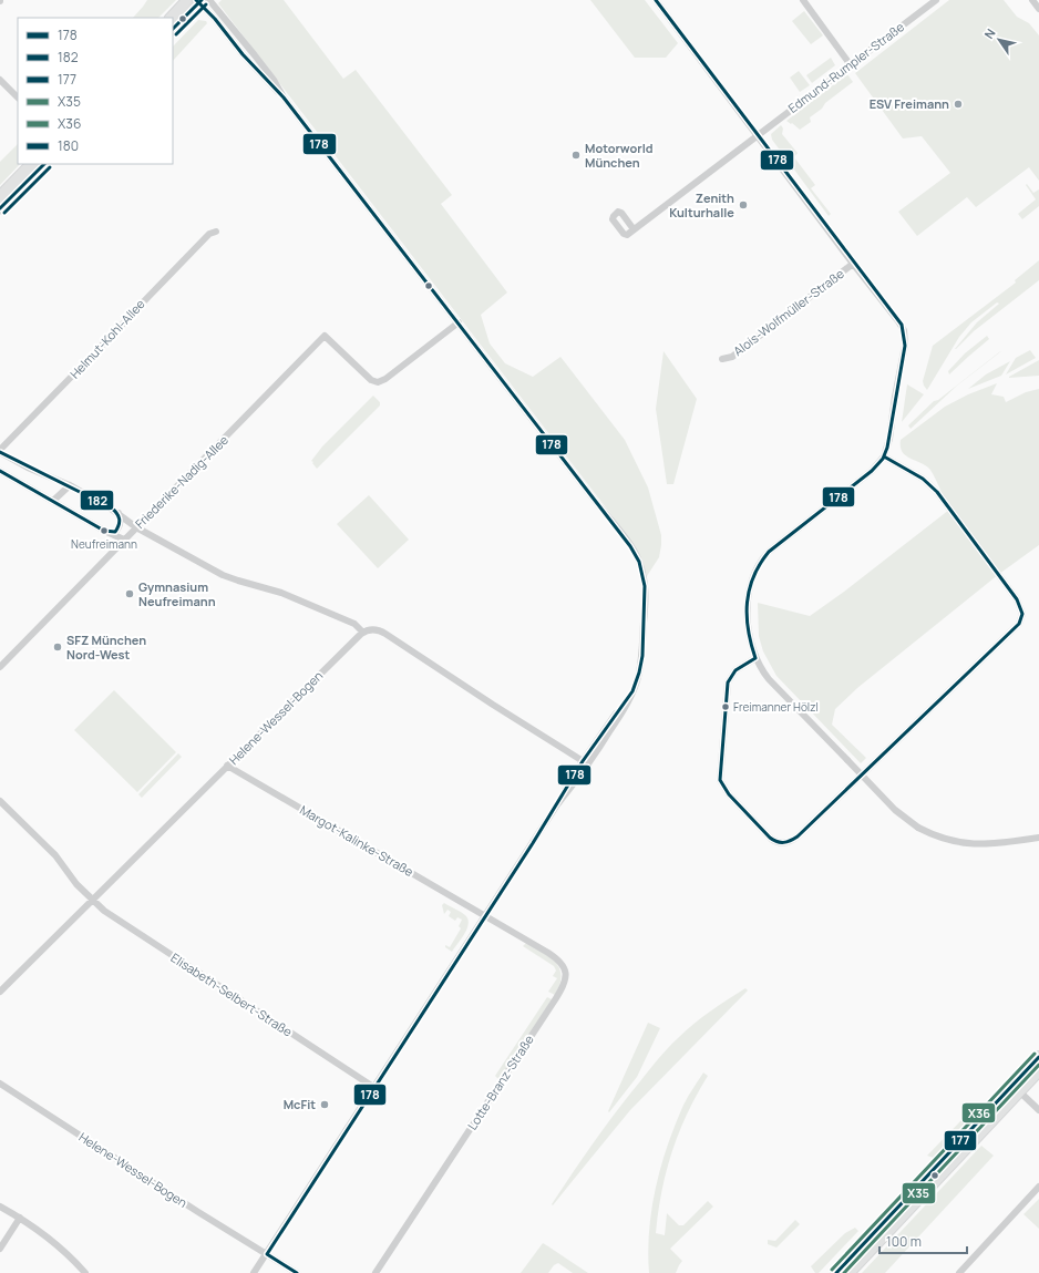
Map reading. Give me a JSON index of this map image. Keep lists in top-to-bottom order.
{
  "streets": {
    "street": [
      "Edmund-Rumpler-Straße",
      "Alois-Wolfmüller-Straße",
      "Helmut-Kohl-Allee",
      "Friederike-Nadig-Allee",
      "Helene-Wessel-Bogen",
      "Margot-Kalinke-Straße",
      "Elisabeth-Selbert-Straße",
      "Lotte-Branz-Straße"
    ]
  },
  "crossings": [
    ["Helene-Wessel-Bogen", "Margot-Kalinke-Straße"],
    ["Helene-Wessel-Bogen", "Elisabeth-Selbert-Straße"],
    ["Margot-Kalinke-Straße", "Lotte-Branz-Straße"]
  ],
  "places": [
    "ESV Freimann",
    "Motorworld München",
    "Zenith Kulturhalle",
    "Neufreimann",
    "Gymnasium Neufreimann",
    "SFZ München Nord-West",
    "Freimanner Hölzl",
    "McFit"
  ],
  "lines": [
    "transit line 178",
    "transit line 182",
    "transit line 180",
    "transit line X36",
    "transit line 177",
    "transit line X35"
  ],
  "legend": [
    "178",
    "182",
    "177",
    "X35",
    "X36",
    "180"
  ],
  "scale_bar": "100 m",
  "north": "top left"
}
